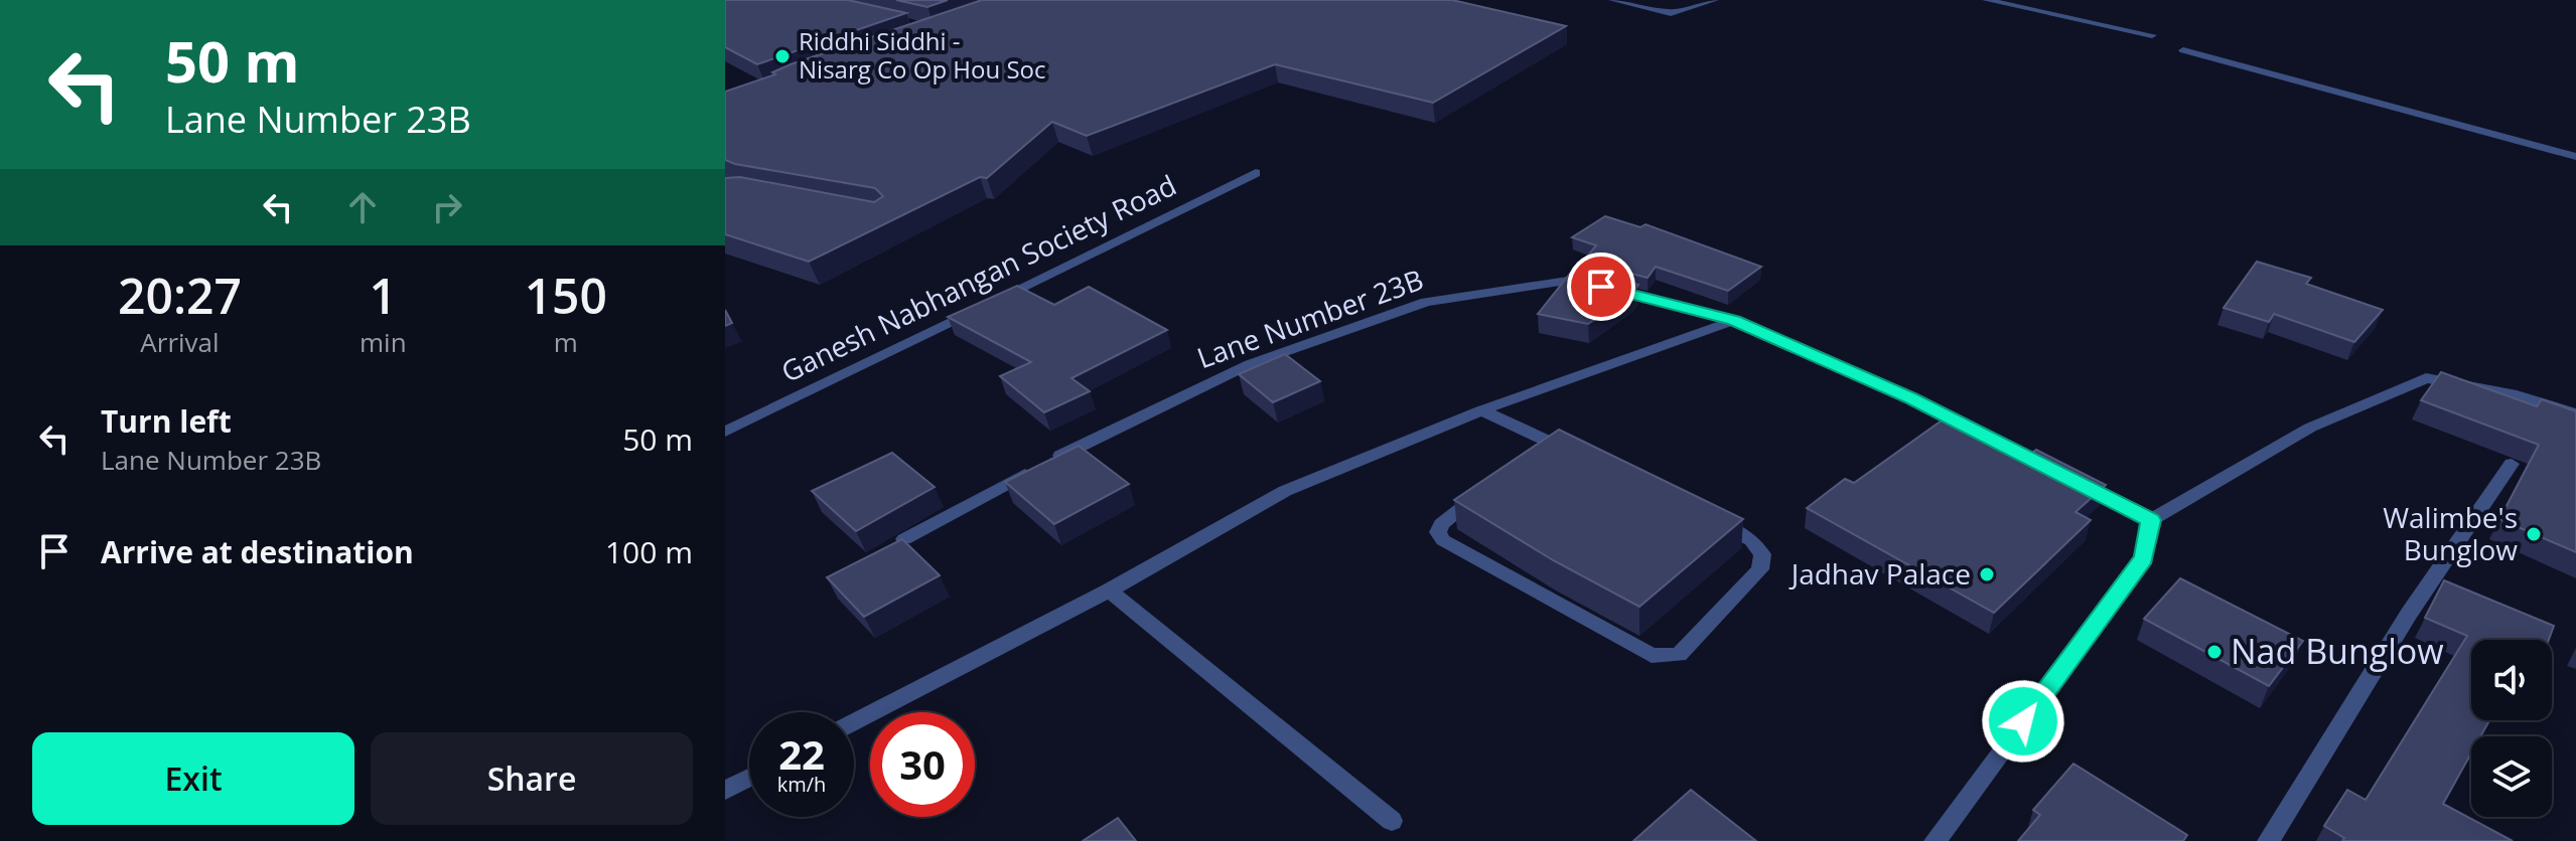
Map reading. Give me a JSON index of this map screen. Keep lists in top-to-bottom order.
{
  "streets": {
    "street": ["Ganesh Nabhangan Society Road", "Lane Number 23B"]
  },
  "places": [
    "Riddhi Siddhi - Nisarg Co Op Hou Soc",
    "Walimbe's Bunglow",
    "Jadhav Palace",
    "Nad Bunglow"
  ],
  "page": {
    "turn": ["50 m", "Lane Number 23B"],
    "eta": [
      "20:27",
      "Arrival",
      "1",
      "min",
      "150",
      "m"
    ],
    "list": [
      {
        "name": "Turn left",
        "note": "Lane Number 23B",
        "value": "50 m"
      },
      {
        "name": "Arrive at destination",
        "value": "100 m"
      }
    ],
    "speed": "22 km/h",
    "limit": "30",
    "buttons": ["Exit", "Share"]
  }
}
